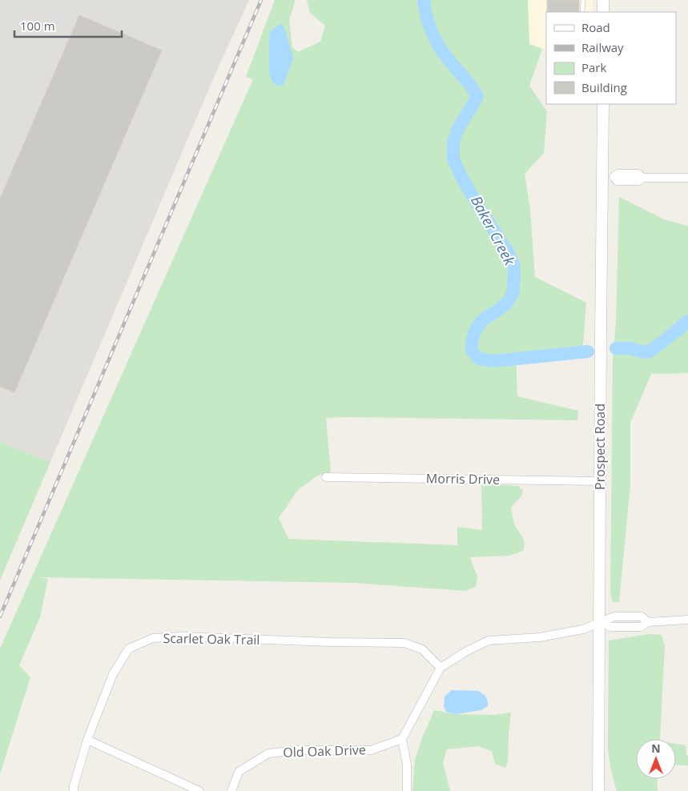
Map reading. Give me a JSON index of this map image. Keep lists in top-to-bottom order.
{
  "streets": {
    "street": [
      "Prospect Road",
      "Morris Drive",
      "Scarlet Oak Trail",
      "Old Oak Drive"
    ]
  },
  "crossings": [
    ["Prospect Road", "Morris Drive"]
  ],
  "water": ["Baker Creek"],
  "legend": [
    "Road",
    "Railway",
    "Park",
    "Building"
  ],
  "scale_bar": "100 m",
  "north": "top"
}
